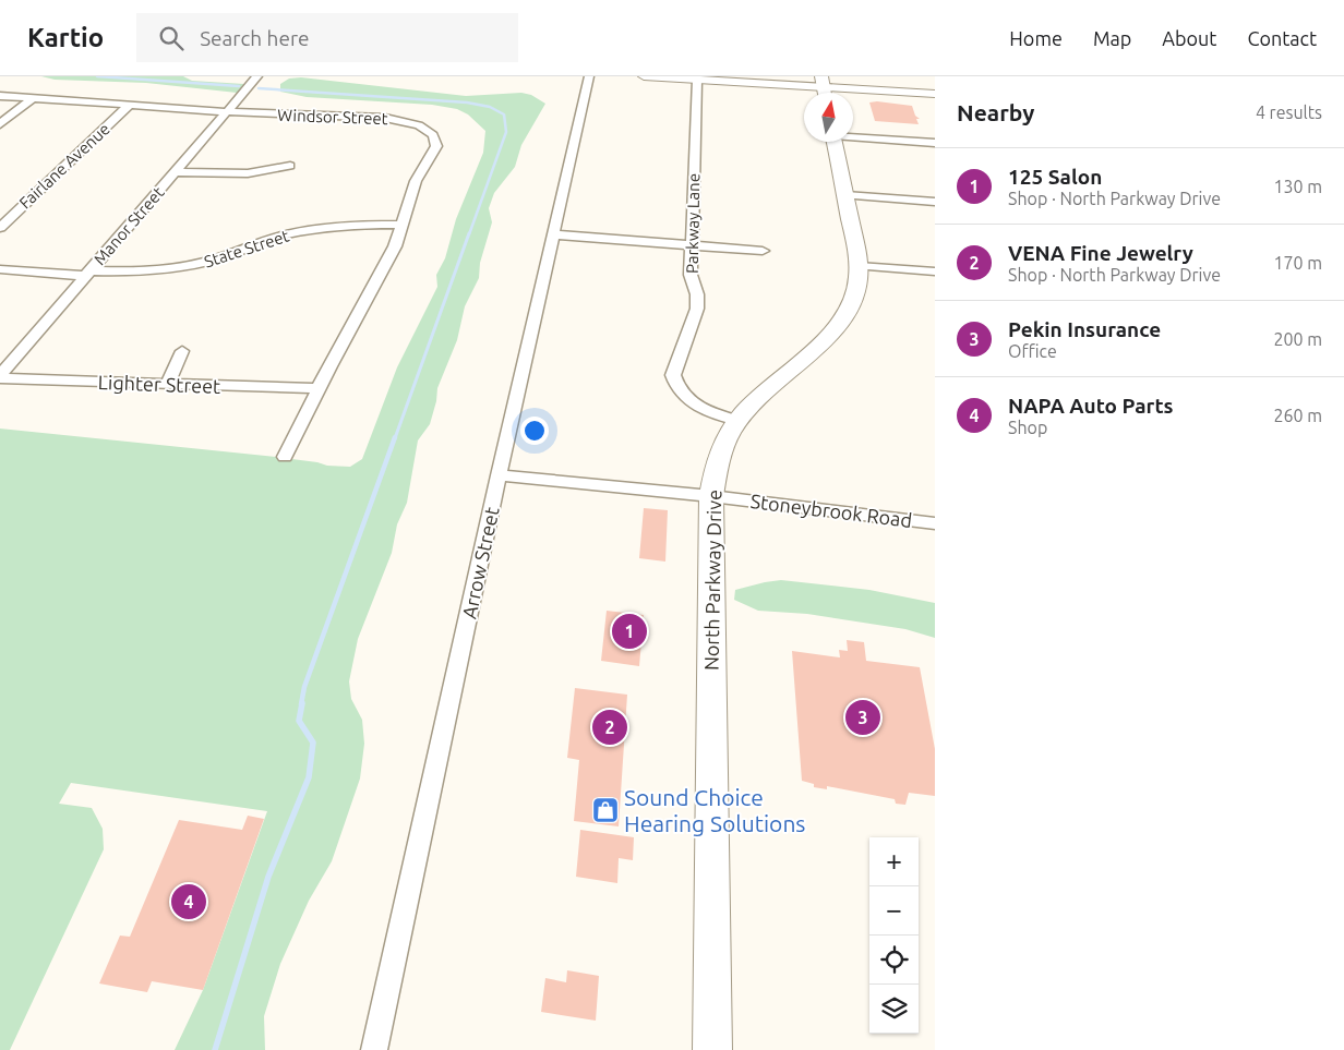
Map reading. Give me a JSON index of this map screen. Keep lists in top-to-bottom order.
{
  "streets": {
    "main road": ["North Parkway Drive"],
    "street": [
      "Windsor Street",
      "Fairlane Avenue",
      "Parkway Lane",
      "Manor Street",
      "State Street",
      "Lighter Street",
      "Stoneybrook Road",
      "Arrow Street"
    ]
  },
  "crossings": [
    ["Windsor Street", "Fairlane Avenue"],
    ["Windsor Street", "Manor Street"],
    ["Windsor Street", "State Street"],
    ["Windsor Street", "Lighter Street"],
    ["Parkway Lane", "North Parkway Drive"],
    ["Manor Street", "State Street"],
    ["Manor Street", "Lighter Street"],
    ["Stoneybrook Road", "Arrow Street"],
    ["Stoneybrook Road", "North Parkway Drive"]
  ],
  "places": {
    "shop": ["Sound Choice Hearing Solutions"]
  },
  "north": "top",
  "page": {
    "header": "Kartio",
    "search": "Search here",
    "nav": [
      "Home",
      "Map",
      "About",
      "Contact"
    ],
    "heading": ["Nearby", "4 results"],
    "list": [
      {
        "mark": "1",
        "name": "125 Salon",
        "note": "Shop · North Parkway Drive",
        "value": "130 m"
      },
      {
        "mark": "2",
        "name": "VENA Fine Jewelry",
        "note": "Shop · North Parkway Drive",
        "value": "170 m"
      },
      {
        "mark": "3",
        "name": "Pekin Insurance",
        "note": "Office",
        "value": "200 m"
      },
      {
        "mark": "4",
        "name": "NAPA Auto Parts",
        "note": "Shop",
        "value": "260 m"
      }
    ],
    "pins": [
      "1",
      "3",
      "2",
      "4"
    ],
    "map_buttons": ["+", "−"]
  }
}
